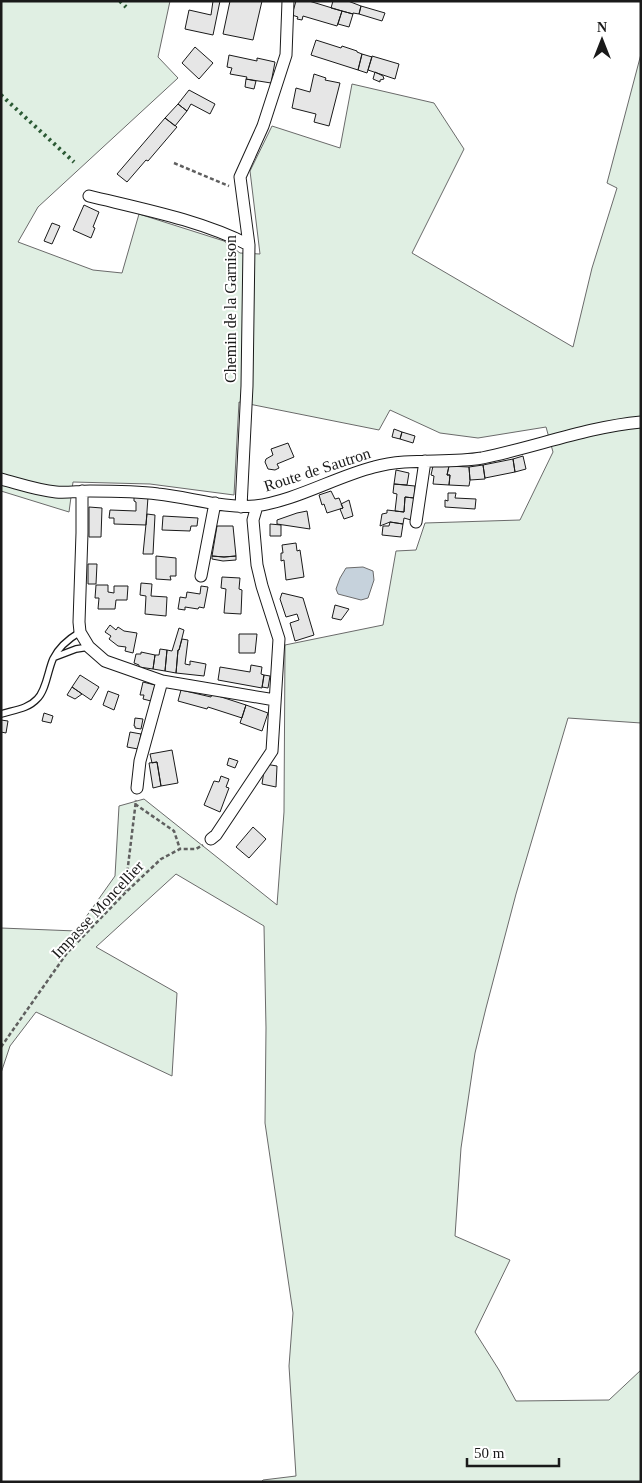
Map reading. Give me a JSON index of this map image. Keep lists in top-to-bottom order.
{
  "streets": {
    "street": ["Chemin de la Garnison", "Route de Sautron"],
    "path": ["Impasse Moncellier"]
  },
  "crossings": [
    ["Chemin de la Garnison", "Route de Sautron"]
  ],
  "scale_bar": "50 m",
  "north": "top"
}
